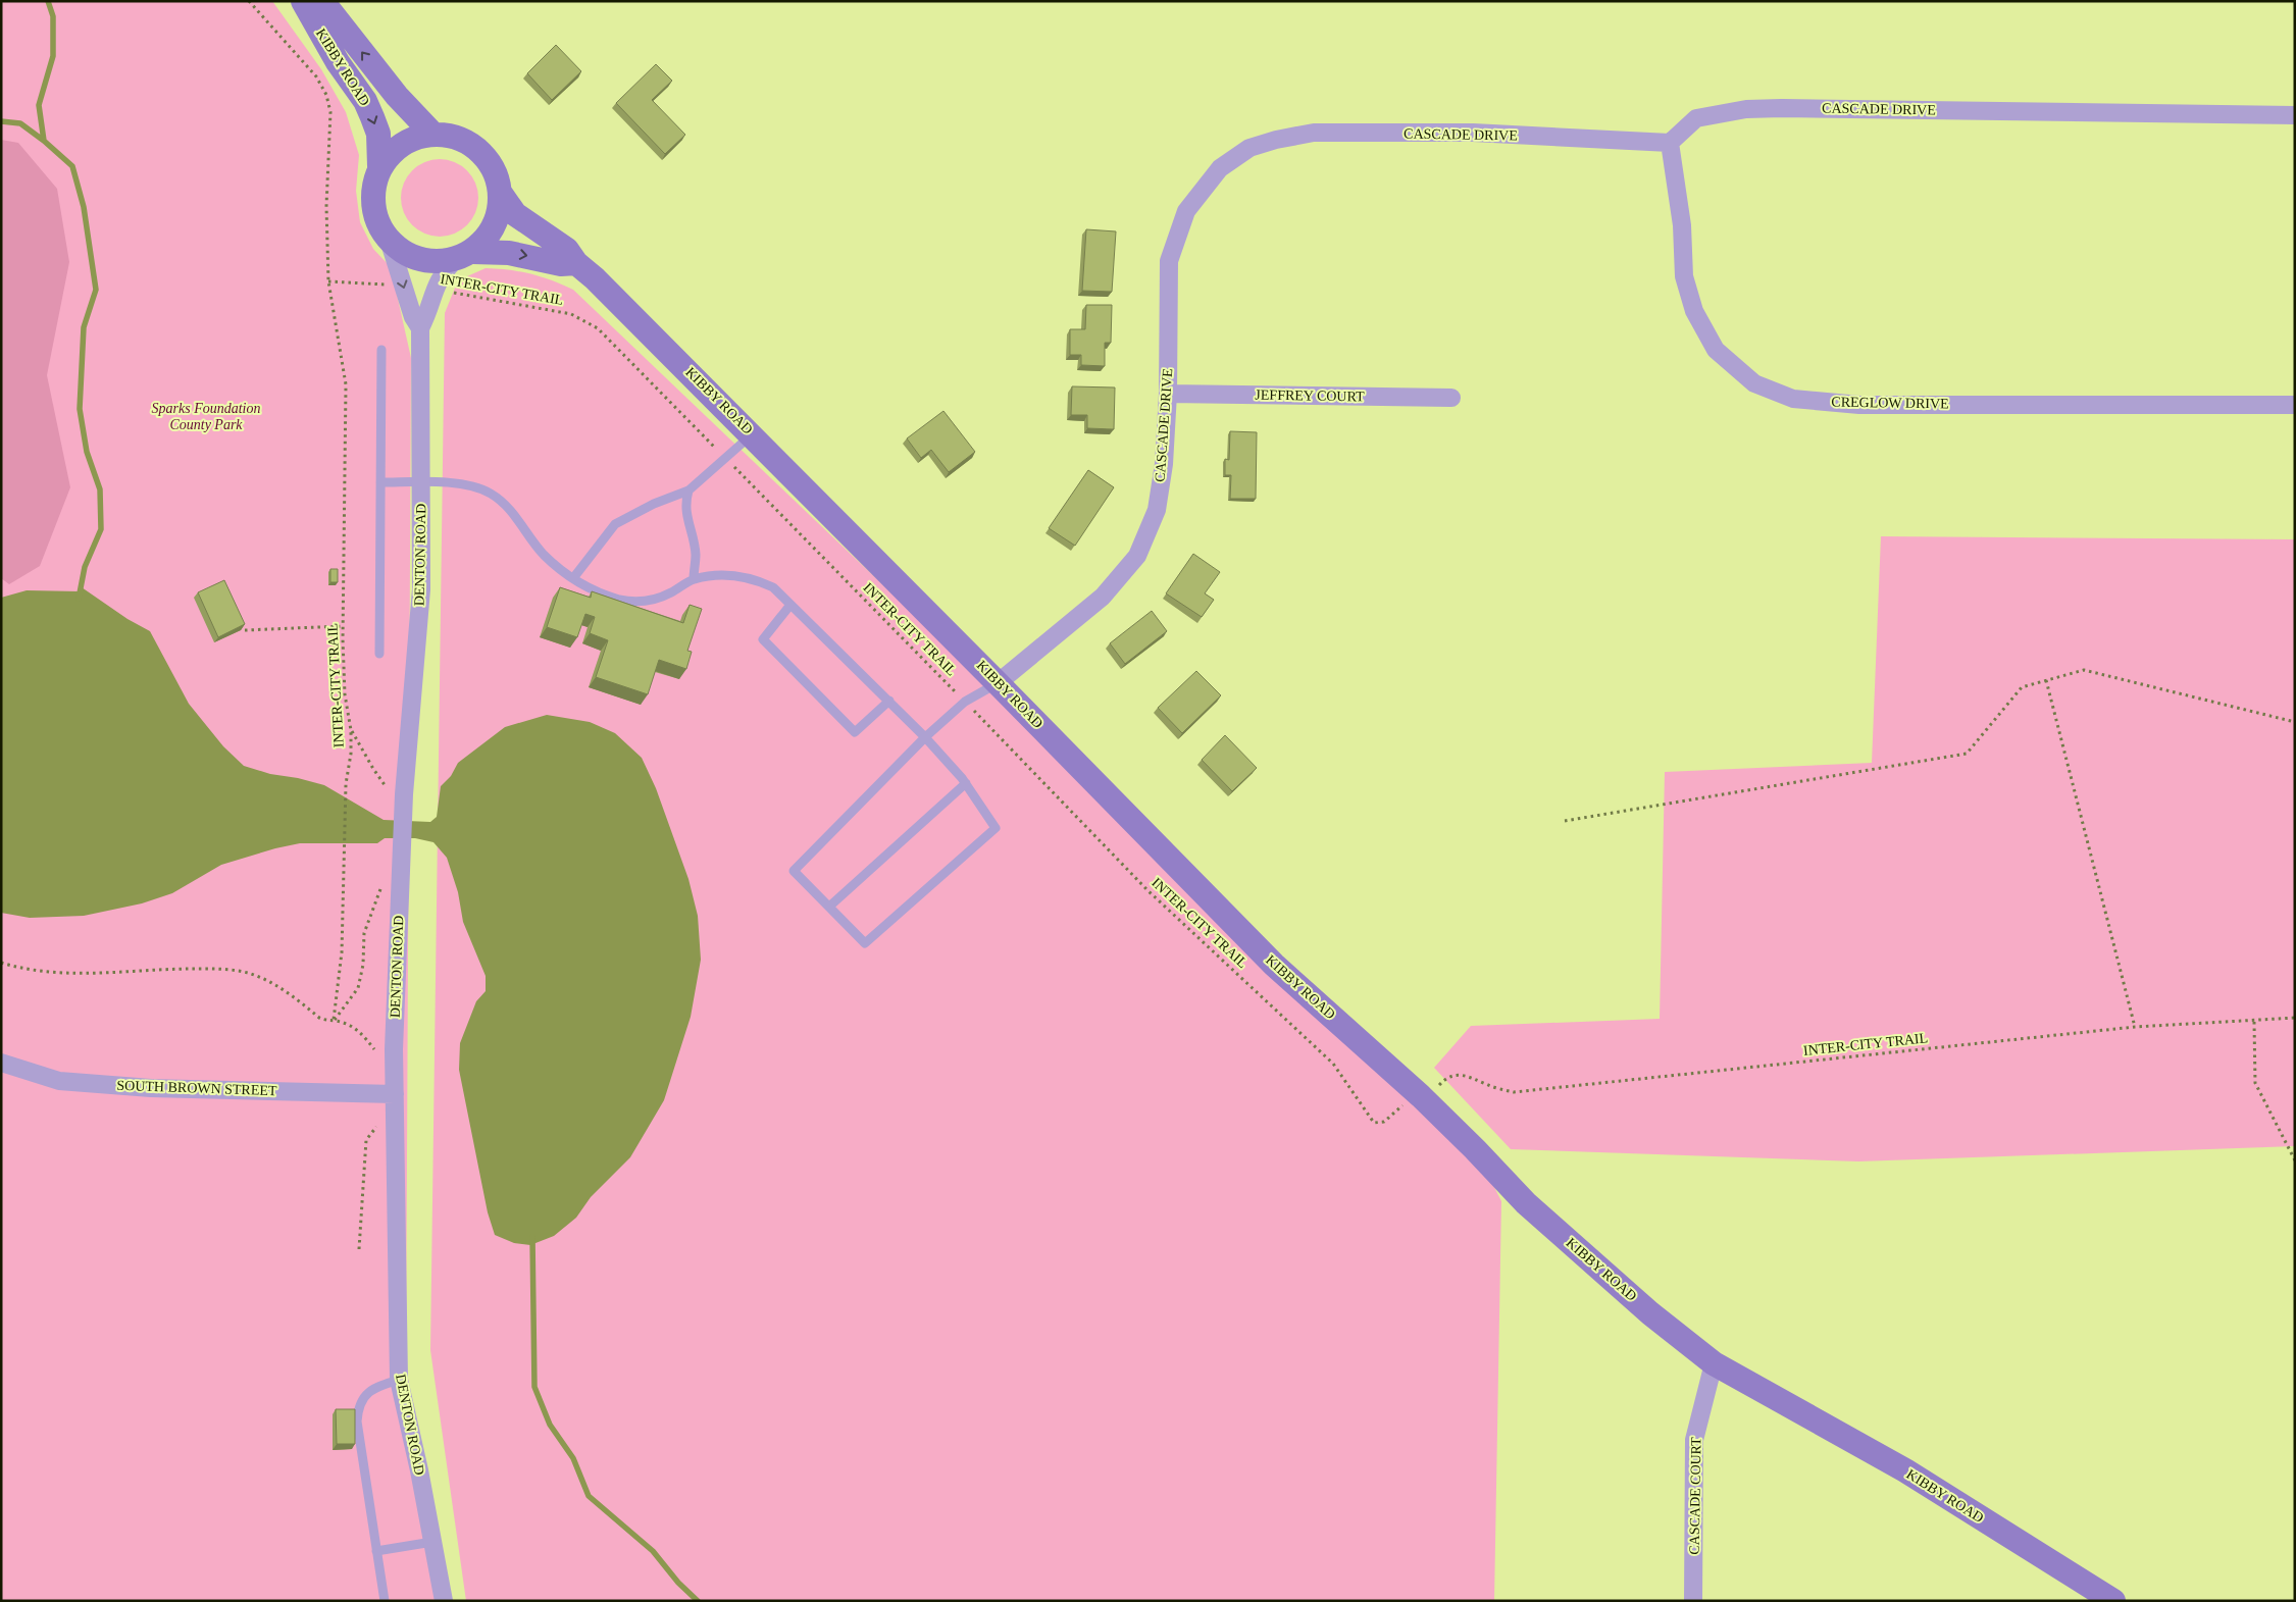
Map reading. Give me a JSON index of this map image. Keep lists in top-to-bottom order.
{
  "streets": {
    "main road": ["KIBBY ROAD"],
    "street": [
      "CASCADE DRIVE",
      "JEFFREY COURT",
      "CREGLOW DRIVE",
      "DENTON ROAD",
      "SOUTH BROWN STREET",
      "CASCADE COURT"
    ],
    "path": ["INTER-CITY TRAIL"]
  },
  "crossings": [
    ["KIBBY ROAD", "CASCADE DRIVE"],
    ["KIBBY ROAD", "DENTON ROAD"],
    ["KIBBY ROAD", "CASCADE COURT"],
    ["CASCADE DRIVE", "JEFFREY COURT"],
    ["CASCADE DRIVE", "CREGLOW DRIVE"],
    ["INTER-CITY TRAIL", "DENTON ROAD"],
    ["DENTON ROAD", "SOUTH BROWN STREET"]
  ],
  "parks": ["Sparks Foundation County Park"]
}
